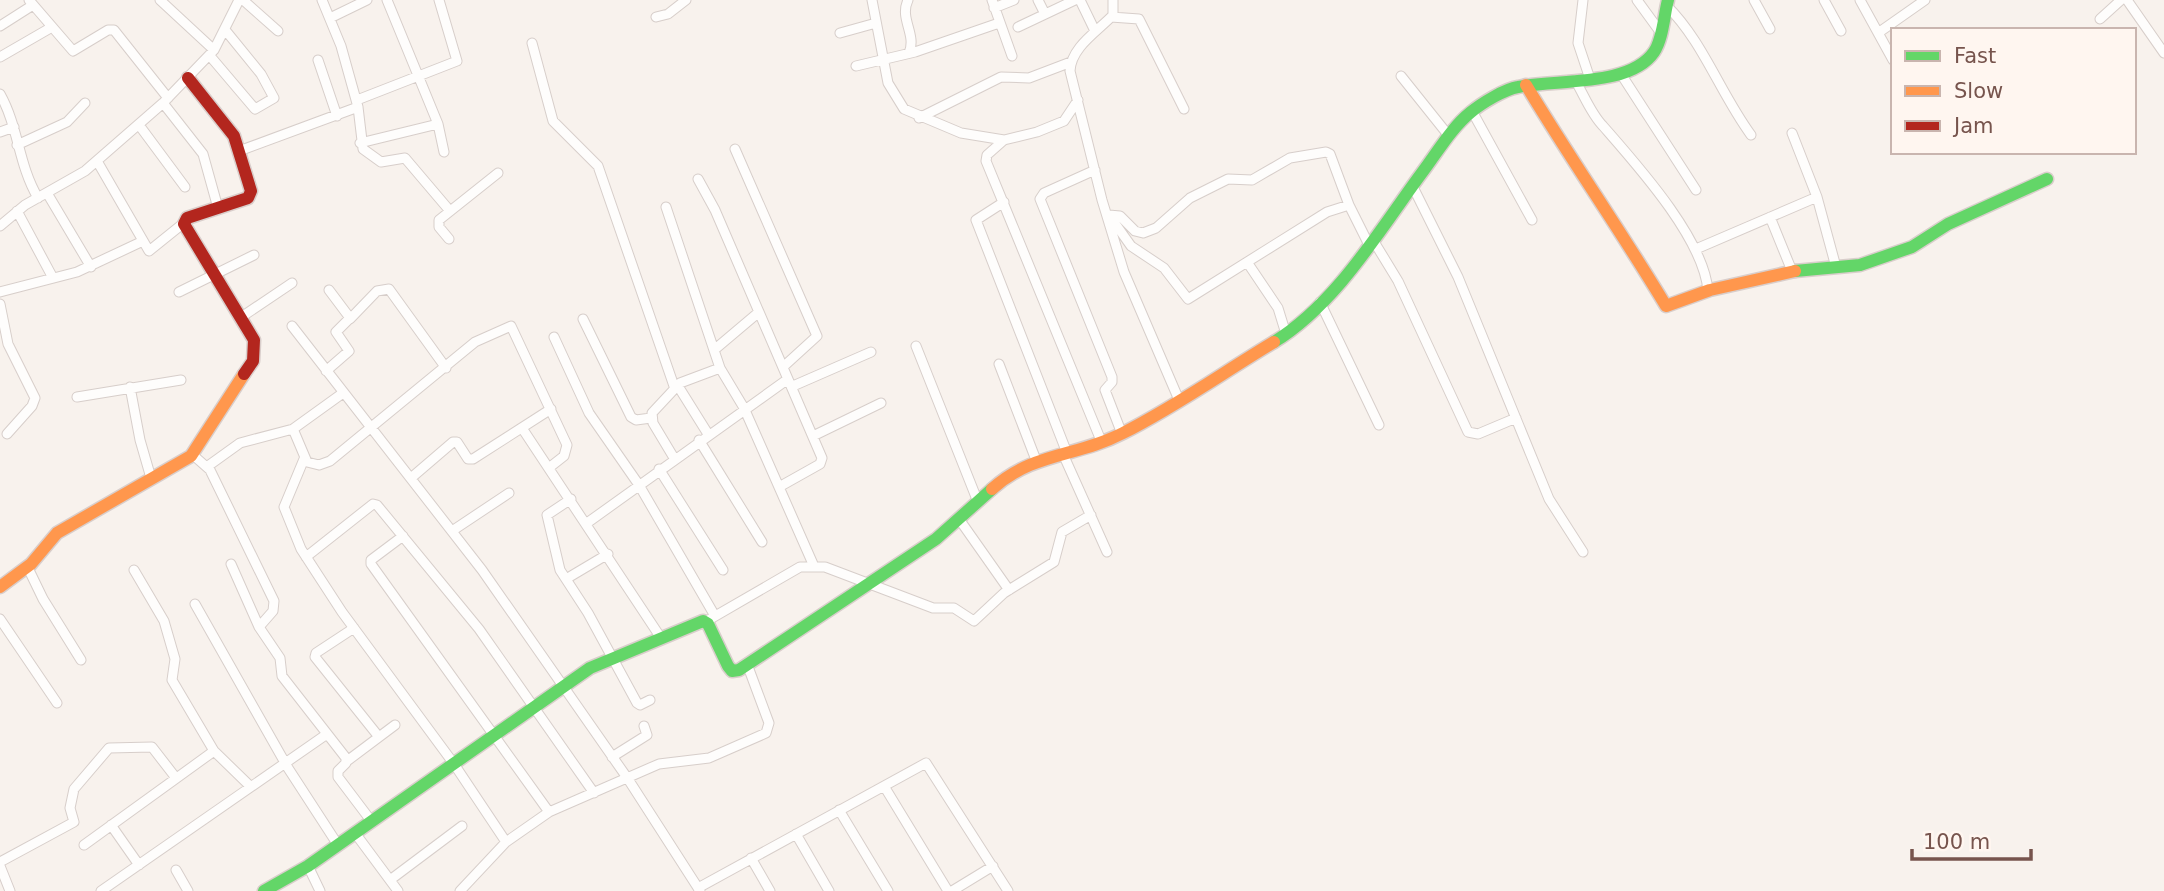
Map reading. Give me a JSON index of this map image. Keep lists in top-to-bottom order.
{
  "legend": ["Fast", "Slow", "Jam"],
  "scale_bar": "100 m"
}
